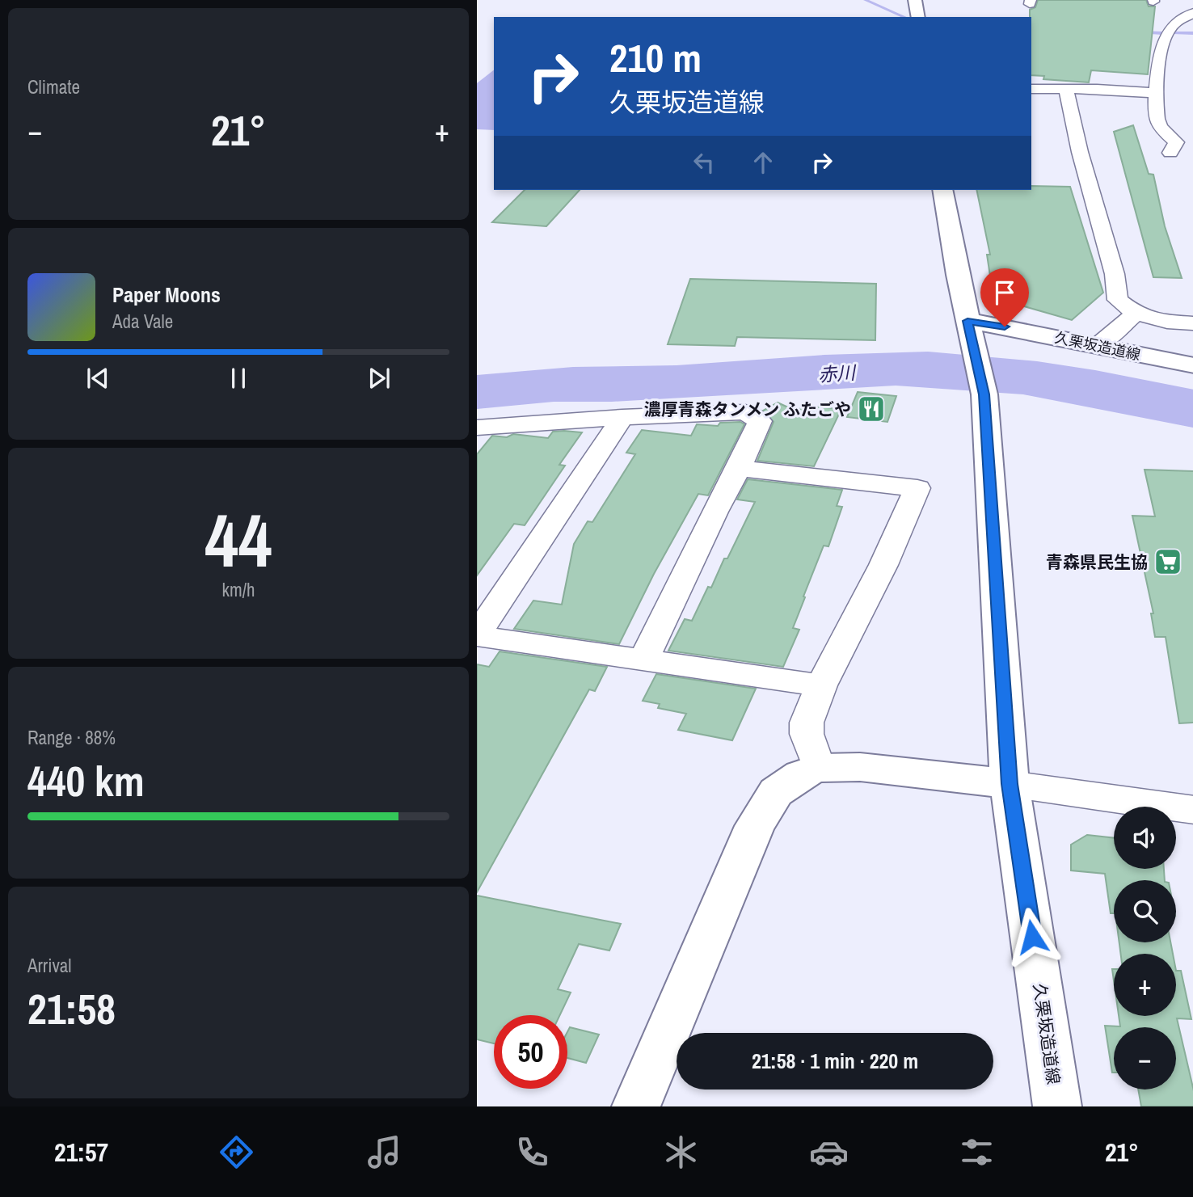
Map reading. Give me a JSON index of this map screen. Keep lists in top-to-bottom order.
{
  "streets": {
    "main road": ["久栗坂造道線"]
  },
  "water": ["赤川"],
  "places": {
    "restaurant": ["濃厚青森タンメン ふたごや"],
    "supermarket": ["青森県民生協"]
  },
  "page": {
    "tile": [
      "Climate",
      ["44", "km/h"],
      ["Range · 88%", "440 km"],
      ["Arrival", "21:58"]
    ],
    "turn": ["210 m", "久栗坂造道線"],
    "heat": ["−", "21°", "+"],
    "song": ["Paper Moons", "Ada Vale"],
    "map_buttons": ["+", "−"],
    "limit": "50",
    "trip": "21:58 · 1 min · 220 m",
    "tabs": ["21:57", "21°"]
  }
}
